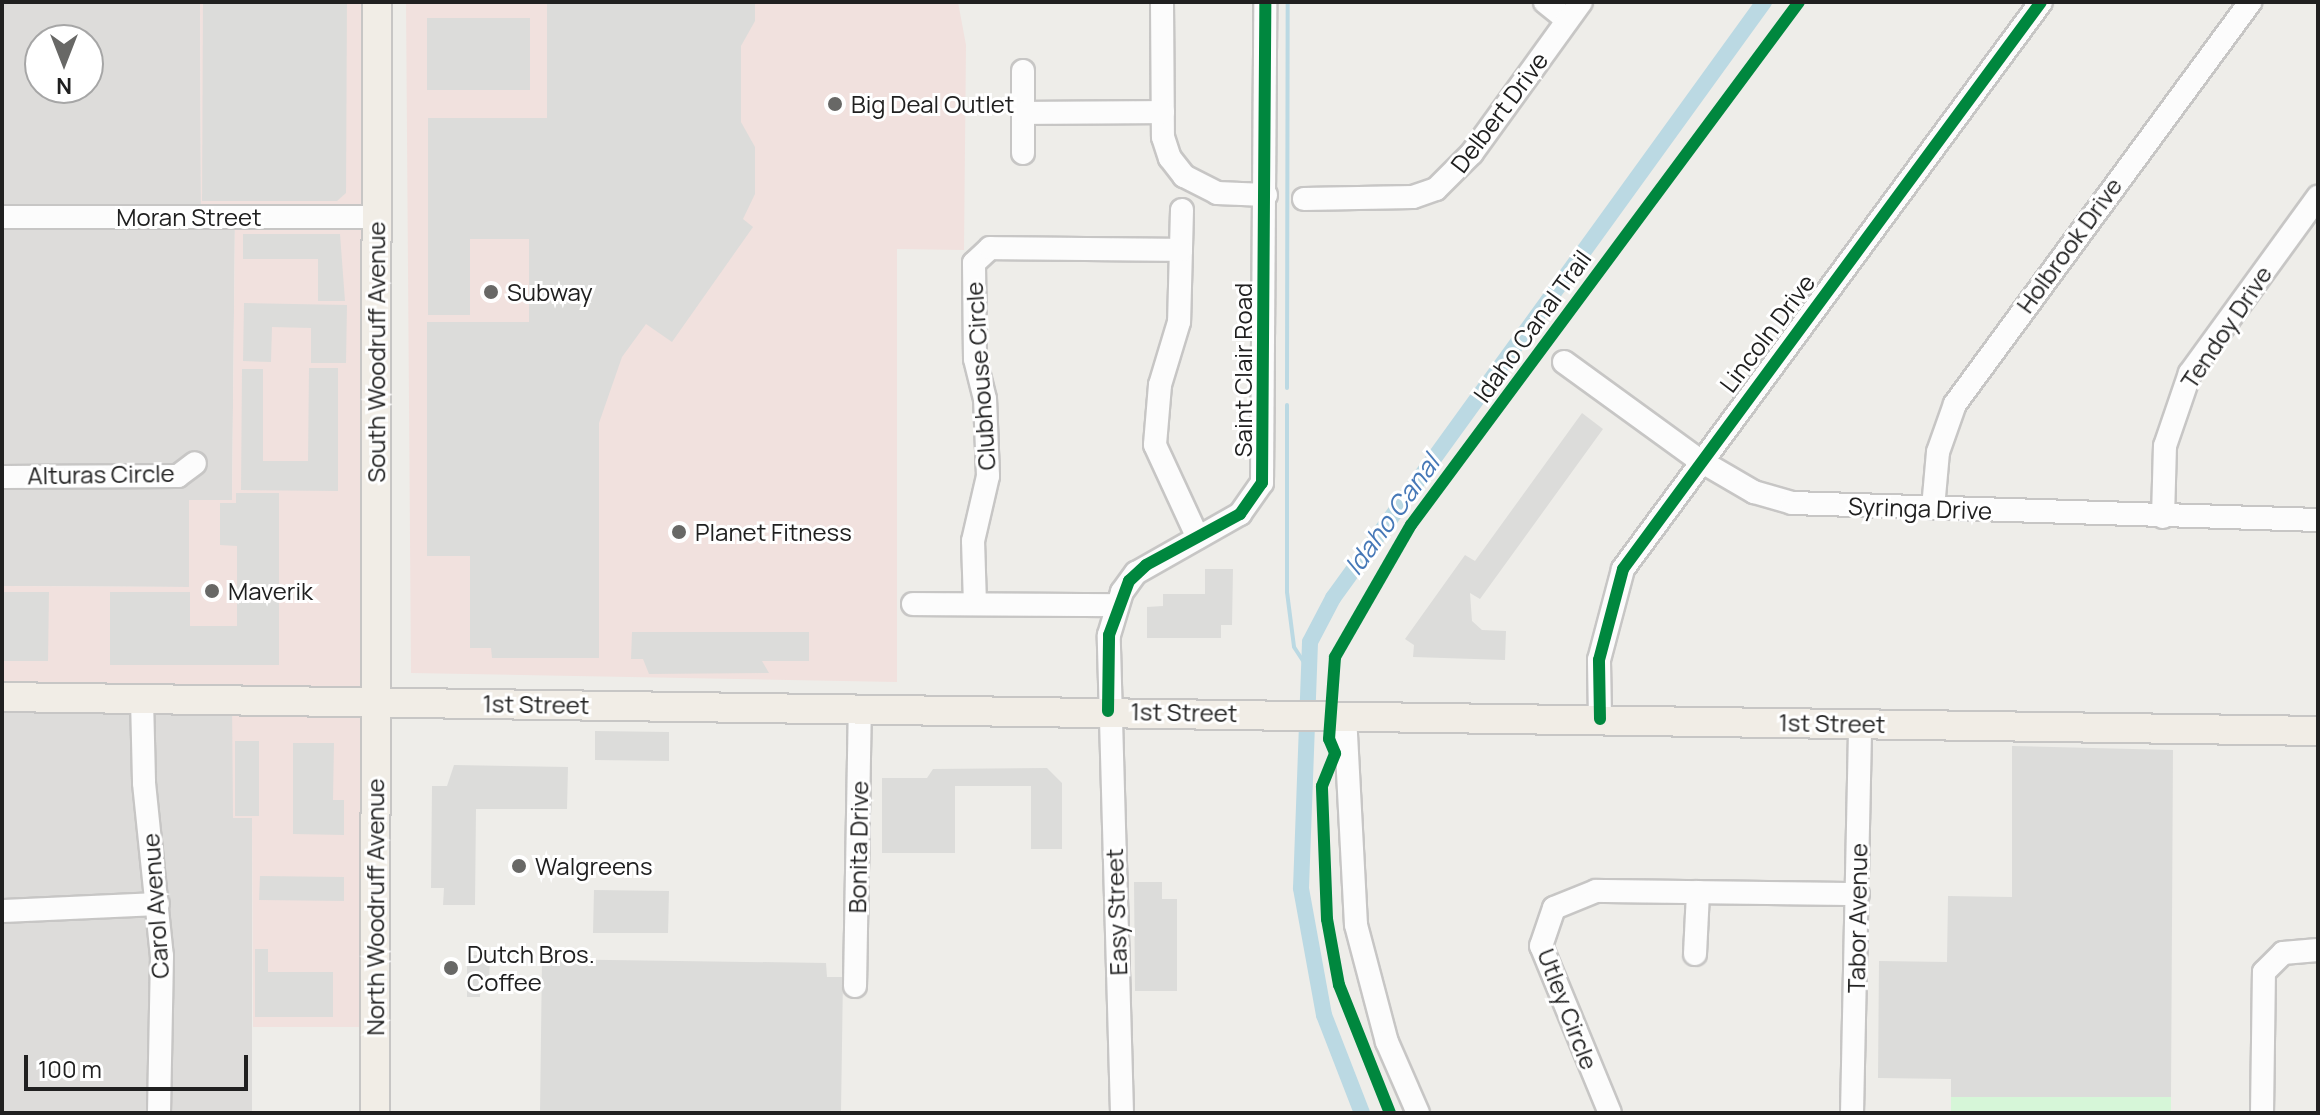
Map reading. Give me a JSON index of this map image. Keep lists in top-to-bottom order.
{
  "streets": {
    "main road": ["South Woodruff Avenue", "1st Street", "North Woodruff Avenue"],
    "street": [
      "Delbert Drive",
      "Moran Street",
      "Holbrook Drive",
      "Tendoy Drive",
      "Lincoln Drive",
      "Saint Clair Road",
      "Clubhouse Circle",
      "Alturas Circle",
      "Syringa Drive",
      "Bonita Drive",
      "Carol Avenue",
      "Easy Street",
      "Tabor Avenue",
      "Utley Circle"
    ],
    "cycle path": ["Idaho Canal Trail"]
  },
  "crossings": [
    ["Moran Street", "South Woodruff Avenue"],
    ["Holbrook Drive", "Syringa Drive"],
    ["Tendoy Drive", "Syringa Drive"],
    ["Lincoln Drive", "Syringa Drive"],
    ["Lincoln Drive", "1st Street"],
    ["South Woodruff Avenue", "1st Street"],
    ["South Woodruff Avenue", "North Woodruff Avenue"],
    ["Saint Clair Road", "1st Street"],
    ["Saint Clair Road", "Easy Street"],
    ["1st Street", "Bonita Drive"],
    ["1st Street", "Carol Avenue"],
    ["1st Street", "North Woodruff Avenue"],
    ["1st Street", "Easy Street"],
    ["1st Street", "Tabor Avenue"],
    ["Tabor Avenue", "Utley Circle"]
  ],
  "water": ["Idaho Canal"],
  "places": [
    "Big Deal Outlet",
    "Subway",
    "Planet Fitness",
    "Maverik",
    "Walgreens",
    "Dutch Bros. Coffee"
  ],
  "scale_bar": "100 m",
  "north": "bottom"
}
